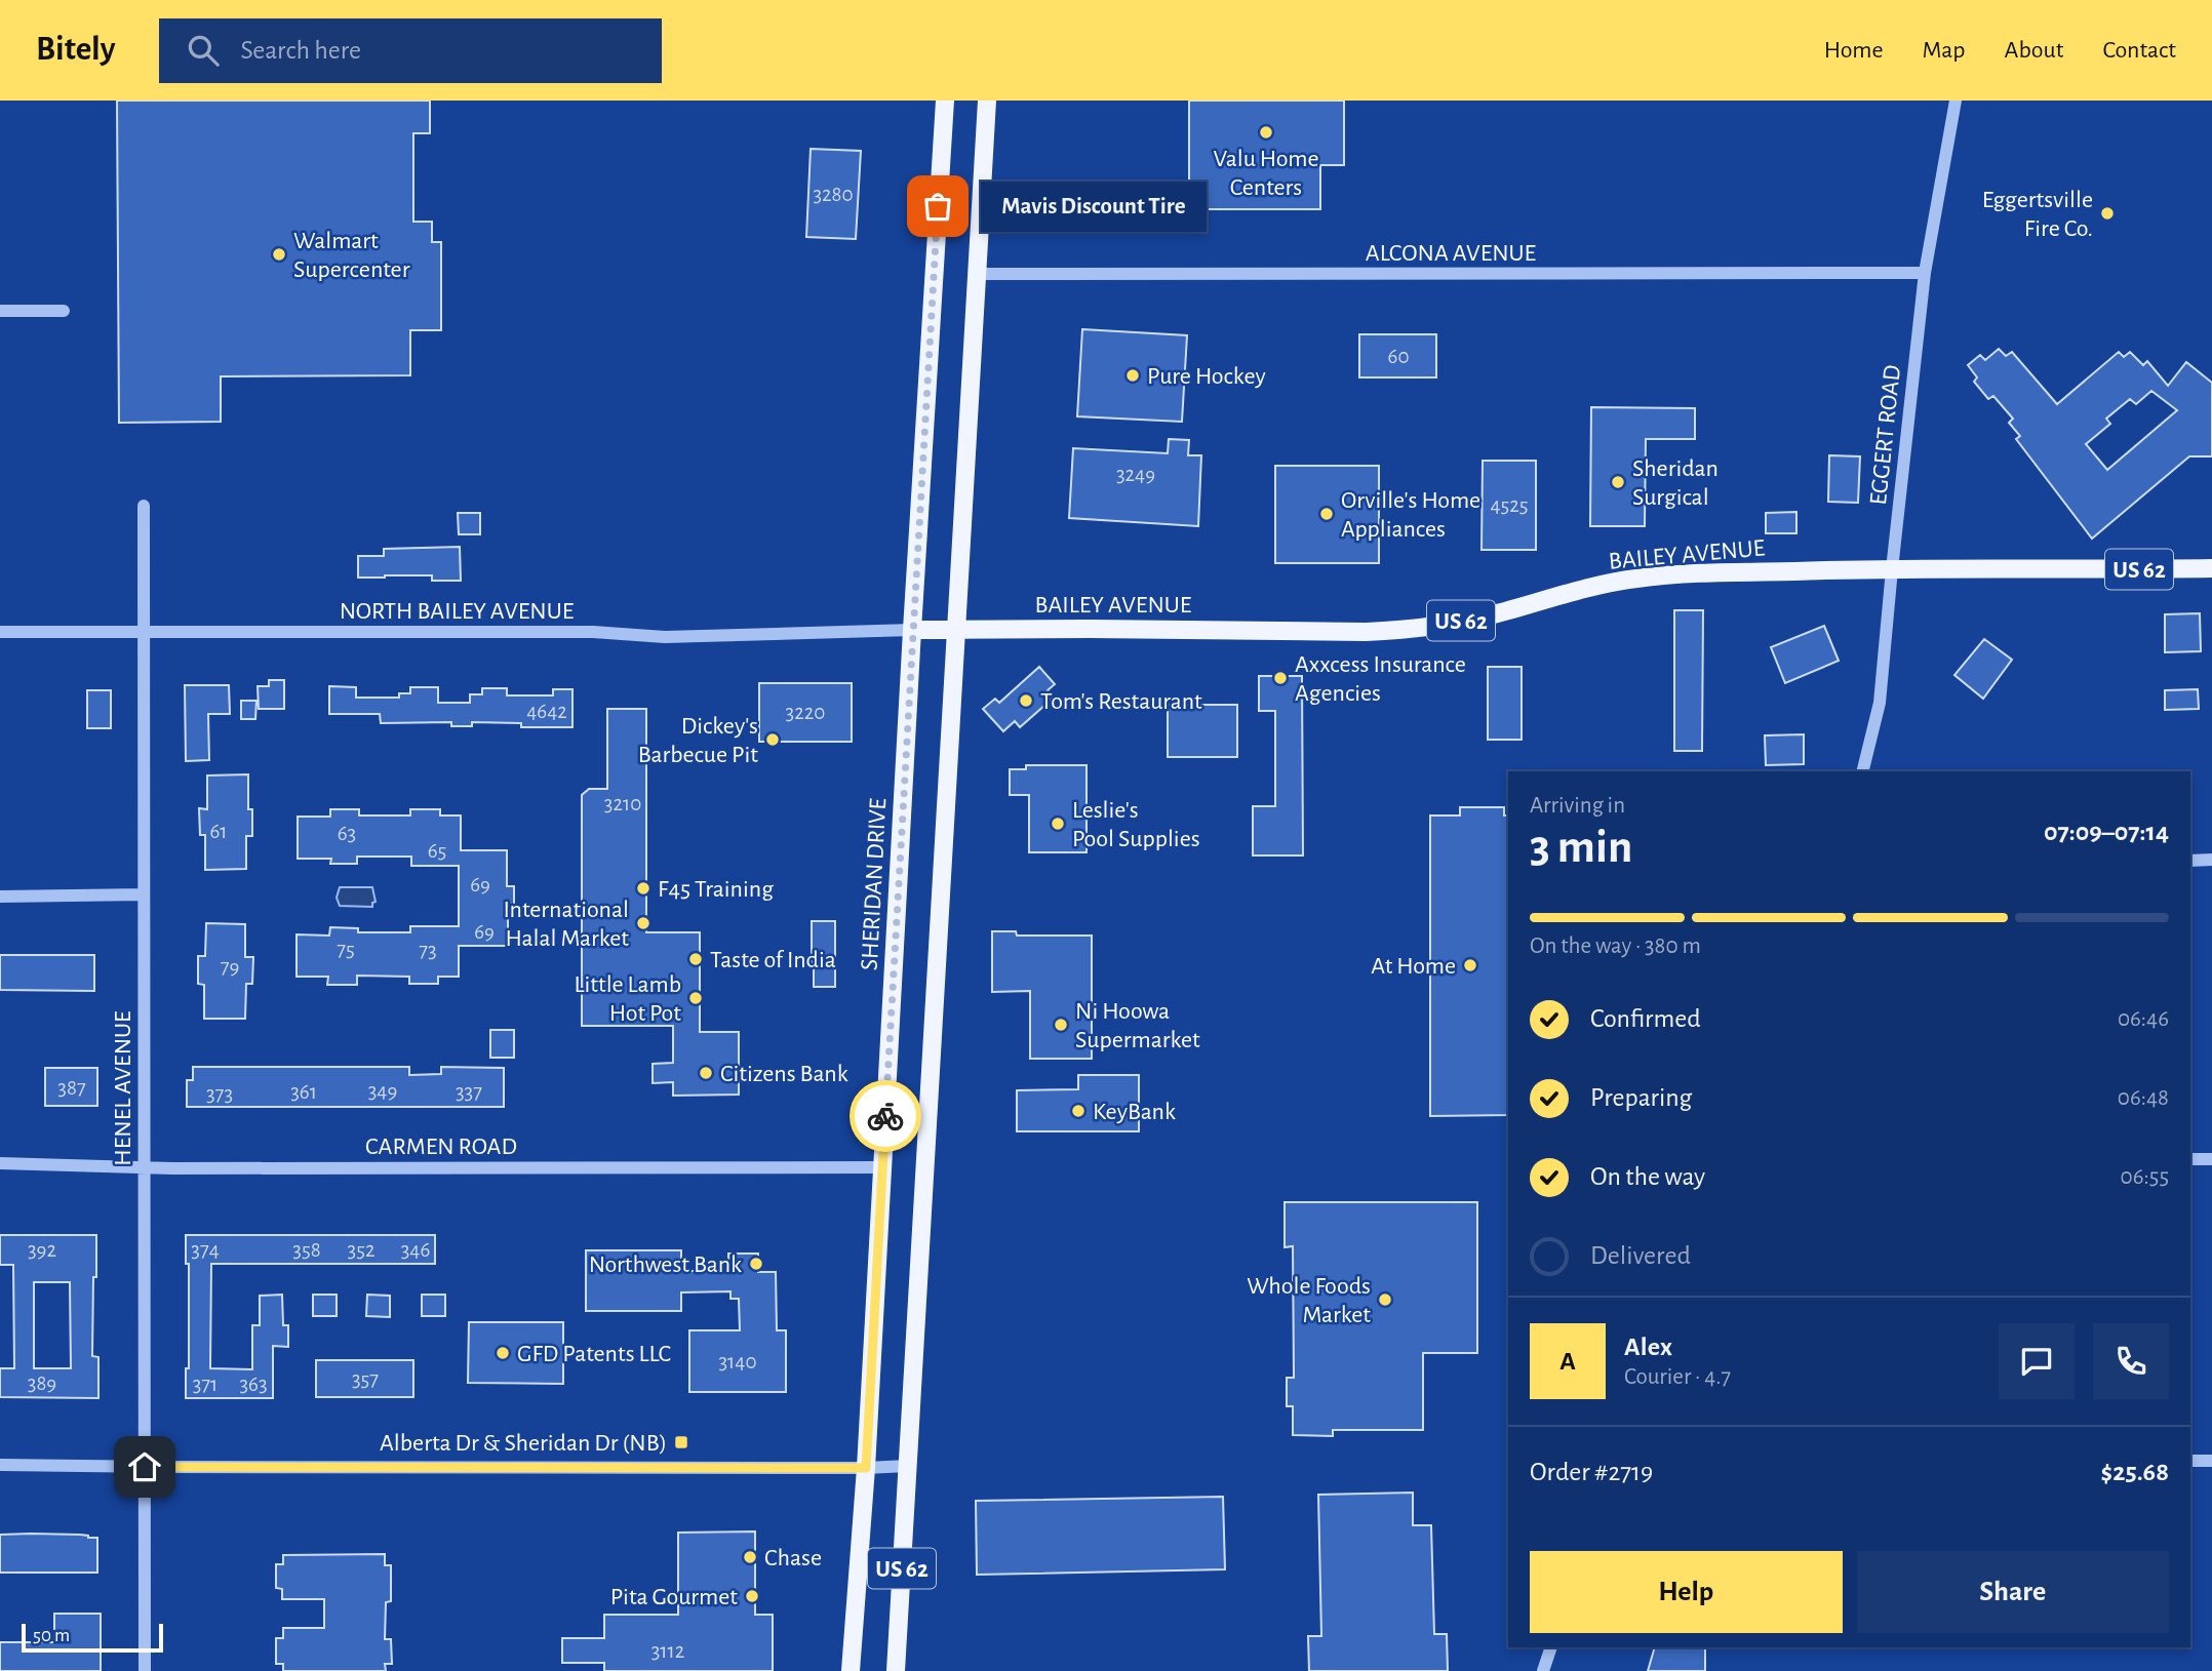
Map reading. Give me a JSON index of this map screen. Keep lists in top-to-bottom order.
{
  "streets": {
    "main road": ["BAILEY AVENUE", "US 62", "SHERIDAN DRIVE"],
    "street": [
      "ALCONA AVENUE",
      "EGGERT ROAD",
      "NORTH BAILEY AVENUE",
      "HENEL AVENUE",
      "CARMEN ROAD"
    ]
  },
  "crossings": [
    ["ALCONA AVENUE", "EGGERT ROAD"],
    ["EGGERT ROAD", "BAILEY AVENUE"],
    ["BAILEY AVENUE", "US 62"],
    ["BAILEY AVENUE", "NORTH BAILEY AVENUE"],
    ["BAILEY AVENUE", "SHERIDAN DRIVE"],
    ["NORTH BAILEY AVENUE", "SHERIDAN DRIVE"],
    ["NORTH BAILEY AVENUE", "HENEL AVENUE"],
    ["SHERIDAN DRIVE", "CARMEN ROAD"],
    ["HENEL AVENUE", "CARMEN ROAD"]
  ],
  "places": {
    "other": [
      "Valu Home Centers",
      "Mavis Discount Tire",
      "Eggertsville Fire Co.",
      "Walmart Supercenter",
      "Pure Hockey",
      "Sheridan Surgical",
      "Orville's Home Appliances",
      "Axxcess Insurance Agencies",
      "Tom's Restaurant",
      "Dickey's Barbecue Pit",
      "Leslie's Pool Supplies",
      "F45 Training",
      "International Halal Market",
      "Taste of India",
      "At Home",
      "Little Lamb Hot Pot",
      "Ni Hoowa Supermarket",
      "Citizens Bank",
      "KeyBank",
      "Northwest Bank",
      "Whole Foods Market",
      "GFD Patents LLC",
      "Chase",
      "Pita Gourmet"
    ],
    "transit": ["Alberta Dr & Sheridan Dr (NB)"]
  },
  "house_numbers": [
    "3280",
    "60",
    "3249",
    "4525",
    "4642",
    "3220",
    "3210",
    "61",
    "63",
    "65",
    "69",
    "69",
    "75",
    "73",
    "79",
    "387",
    "349",
    "361",
    "337",
    "373",
    "392",
    "374",
    "358",
    "352",
    "346",
    "3140",
    "357",
    "389",
    "371",
    "363",
    "3112"
  ],
  "scale_bar": "50 m",
  "page": {
    "header": "Bitely",
    "search": "Search here",
    "nav": [
      "Home",
      "Map",
      "About",
      "Contact"
    ],
    "bubble": "Mavis Discount Tire",
    "heading": ["3 min", "Arriving in", "07:09–07:14"],
    "panel": [
      "Alex",
      "Courier · 4.7",
      "Order #2719",
      "$25.68"
    ],
    "bar": "On the way · 380 m",
    "list": [
      ["Confirmed", "06:46"],
      ["Preparing", "06:48"],
      ["On the way", "06:55"],
      "Delivered"
    ],
    "round": "A",
    "buttons": ["Help", "Share"],
    "scale": "50 m"
  }
}
